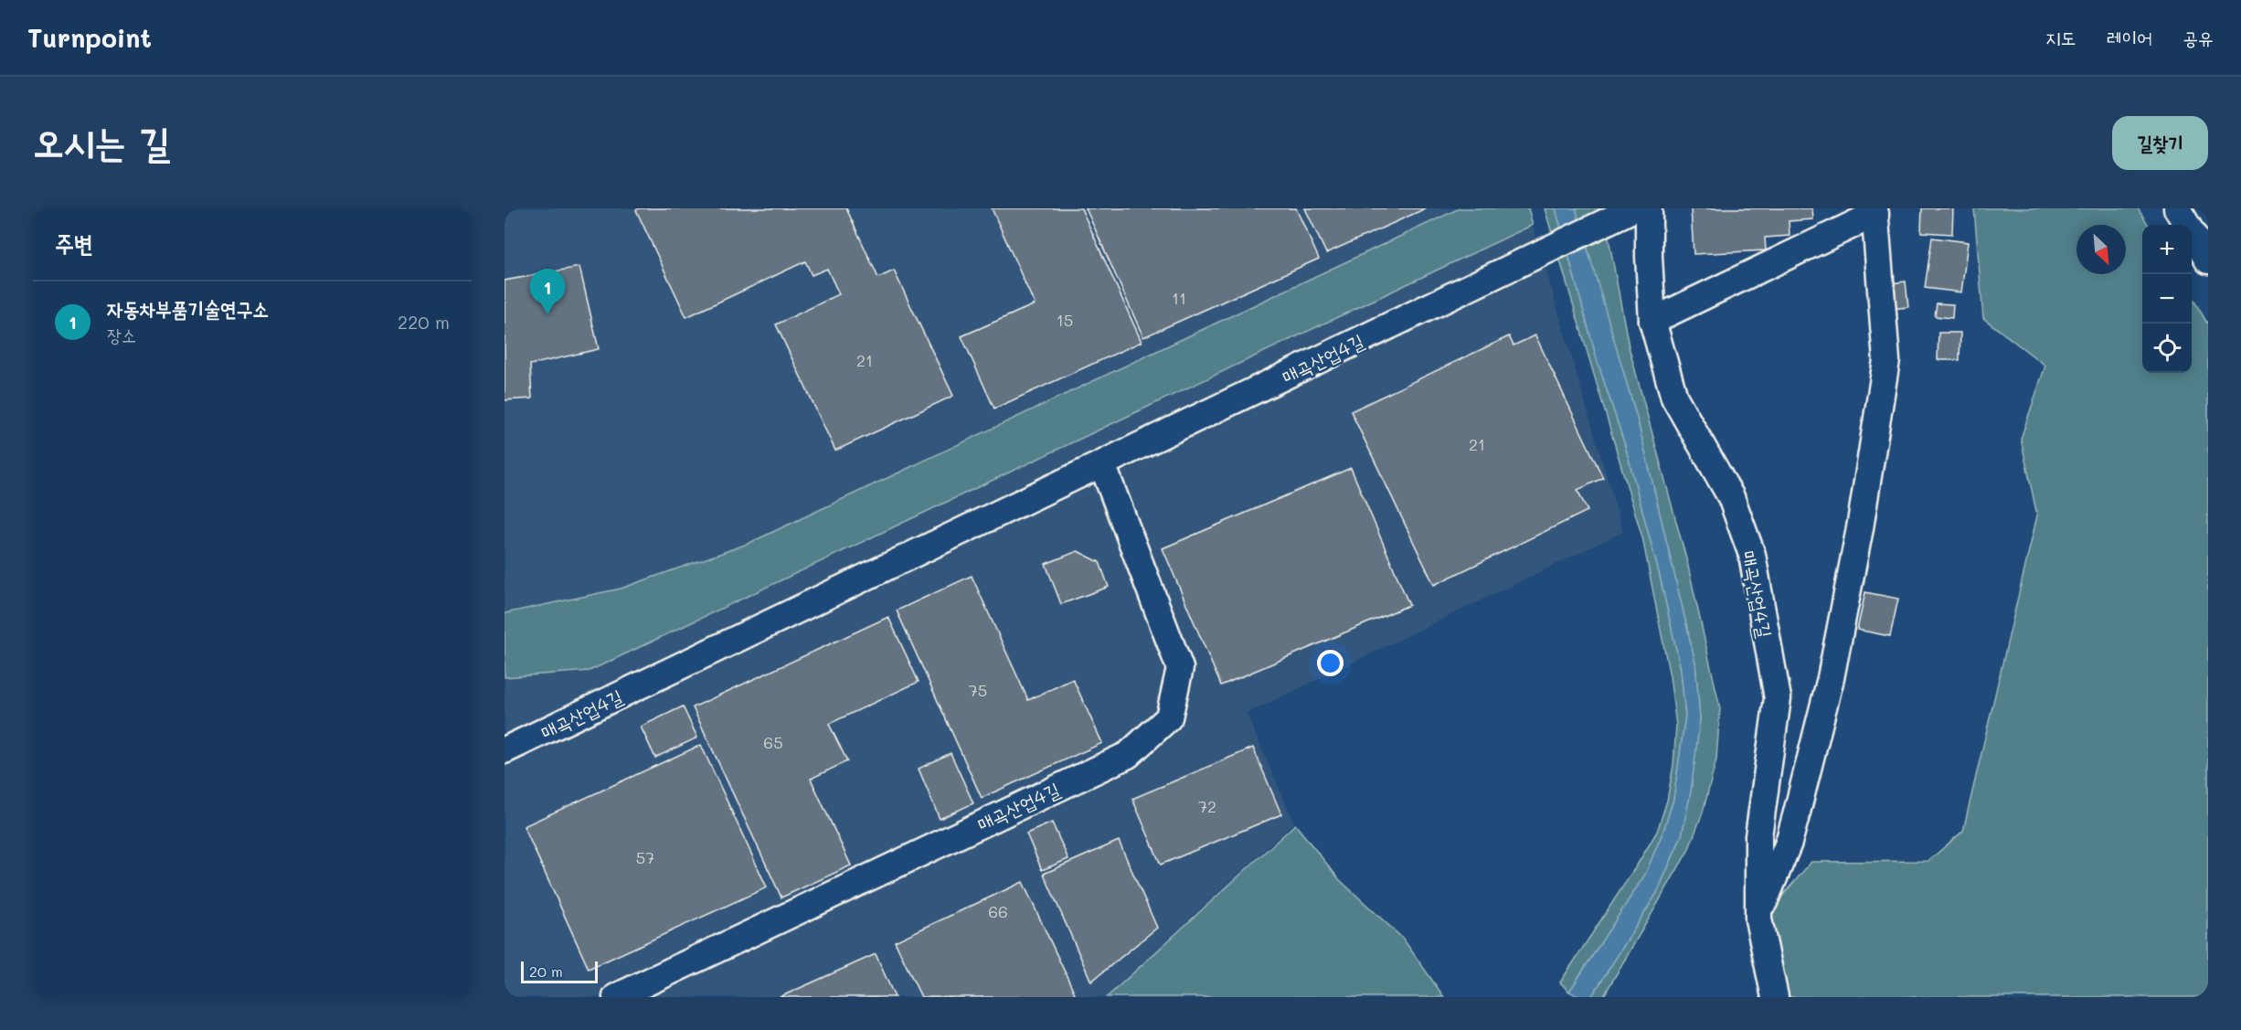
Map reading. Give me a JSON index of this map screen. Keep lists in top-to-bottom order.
{
  "streets": {
    "street": ["매곡산업4길"]
  },
  "house_numbers": [
    "11",
    "15",
    "21",
    "21",
    "75",
    "65",
    "72",
    "57",
    "66"
  ],
  "scale_bar": "20 m",
  "north": "bottom right",
  "page": {
    "header": "Turnpoint",
    "nav": ["지도", "레이어", "공유"],
    "title": "오시는 길",
    "buttons": "길찾기",
    "heading": "주변",
    "map_buttons": ["+", "−"],
    "pins": "1",
    "list": [
      {
        "mark": "1",
        "name": "자동차부품기술연구소",
        "note": "장소",
        "value": "220 m"
      }
    ],
    "scale": "20 m"
  }
}
